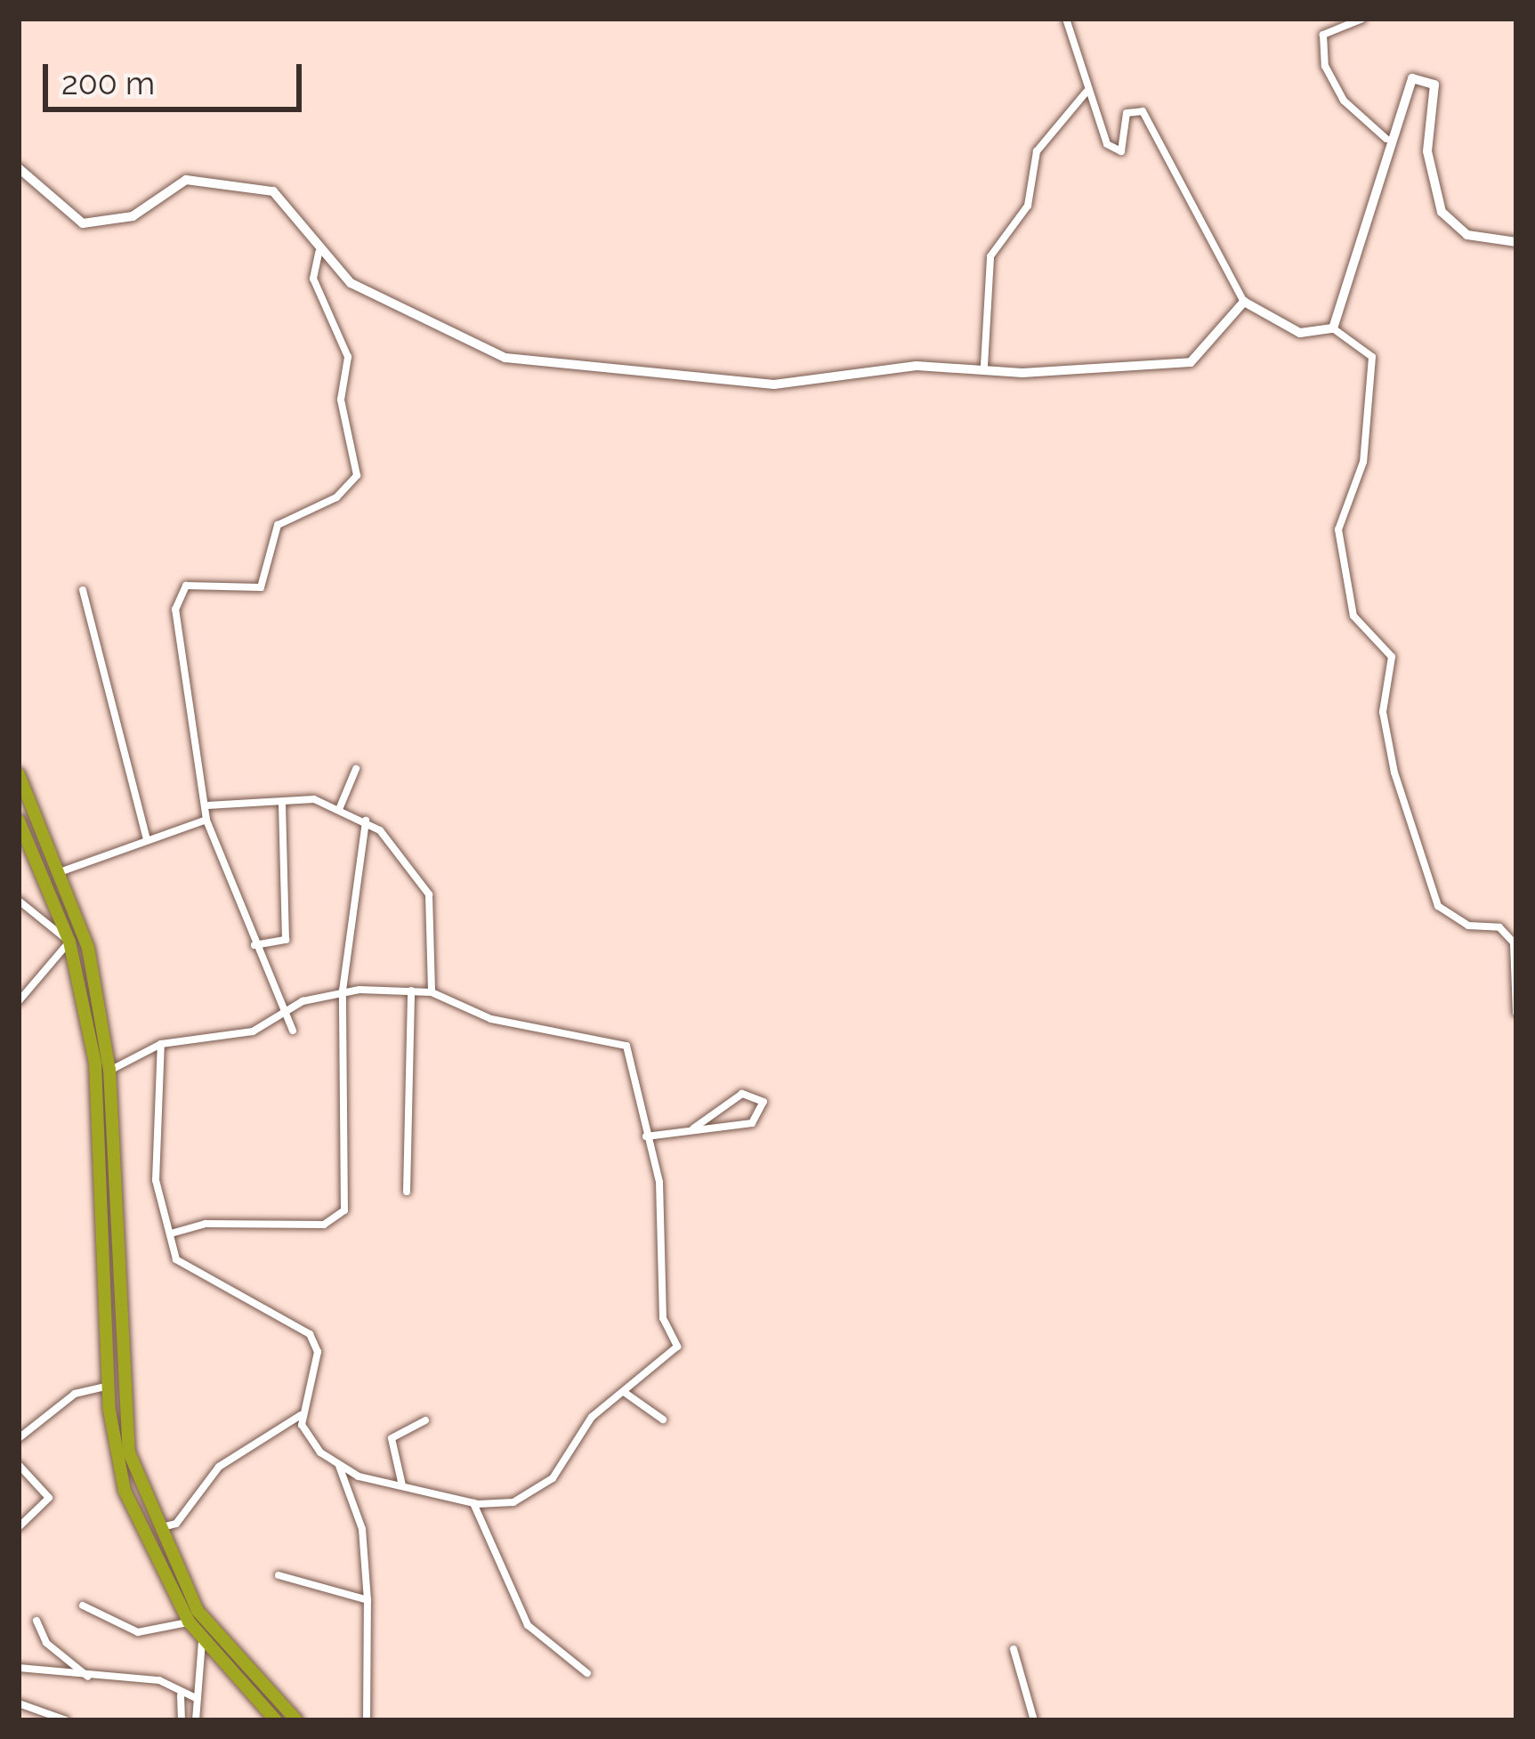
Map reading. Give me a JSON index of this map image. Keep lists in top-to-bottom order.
{
  "scale_bar": "200 m"
}
